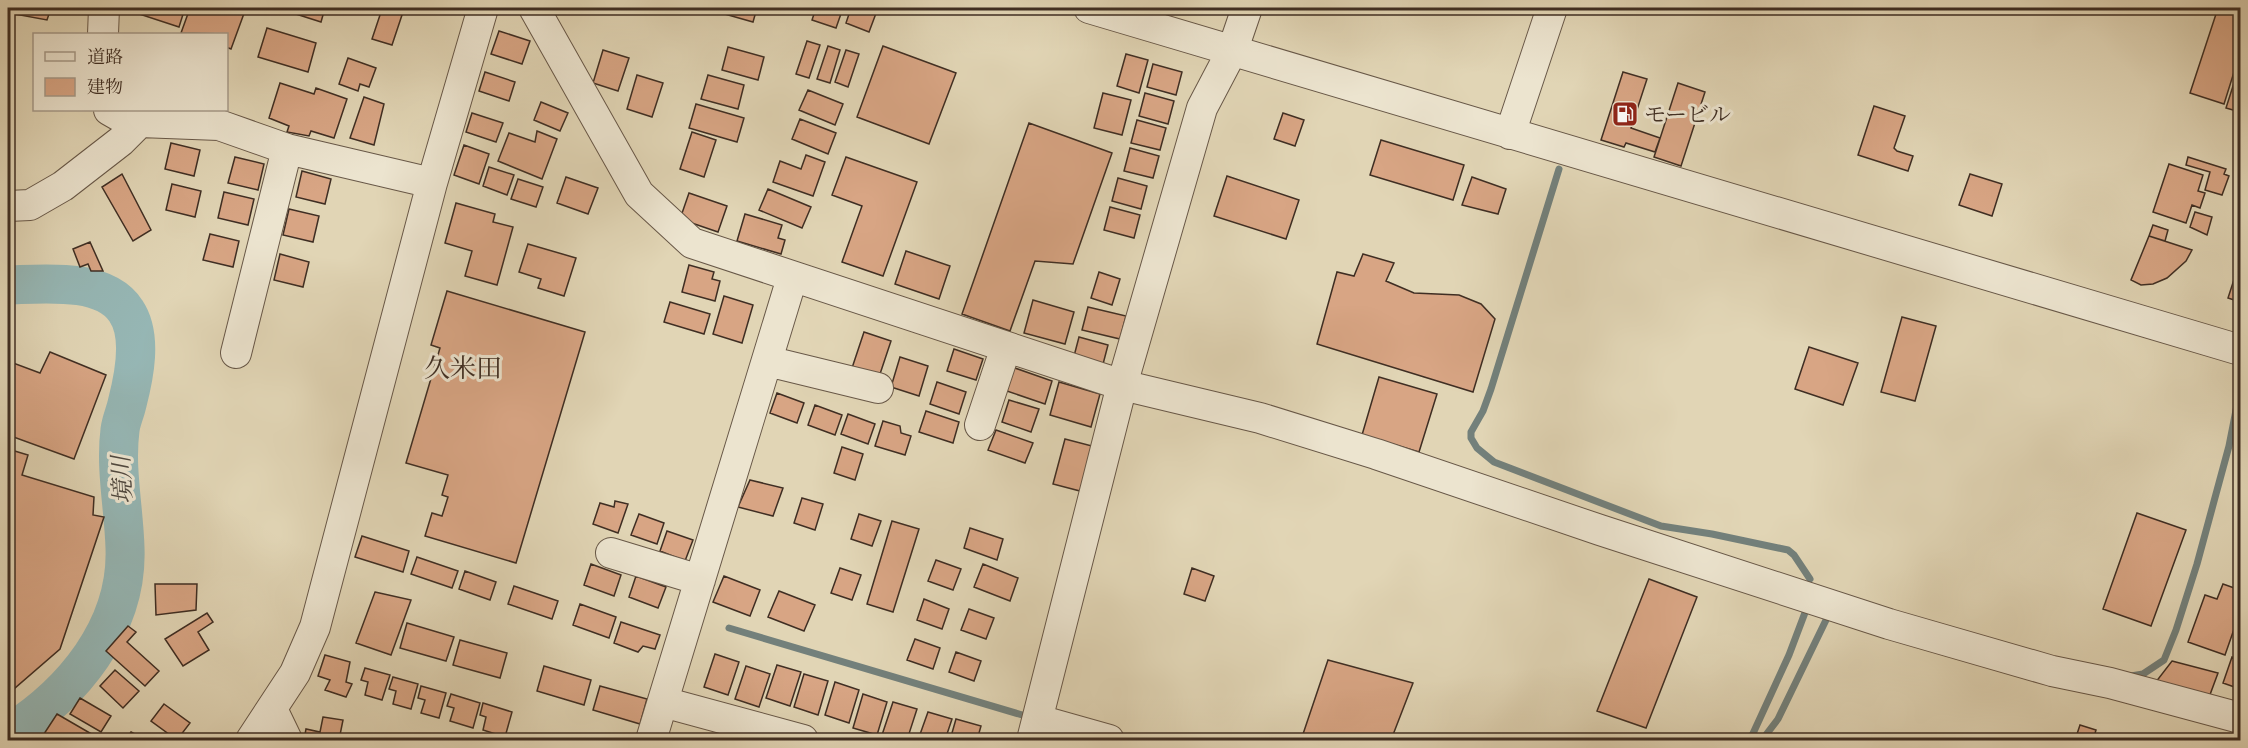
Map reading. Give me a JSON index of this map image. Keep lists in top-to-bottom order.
{
  "districts": ["久米田"],
  "water": ["境川"],
  "places": {
    "fuel station": ["モービル"]
  },
  "legend": ["道路", "建物"]
}
